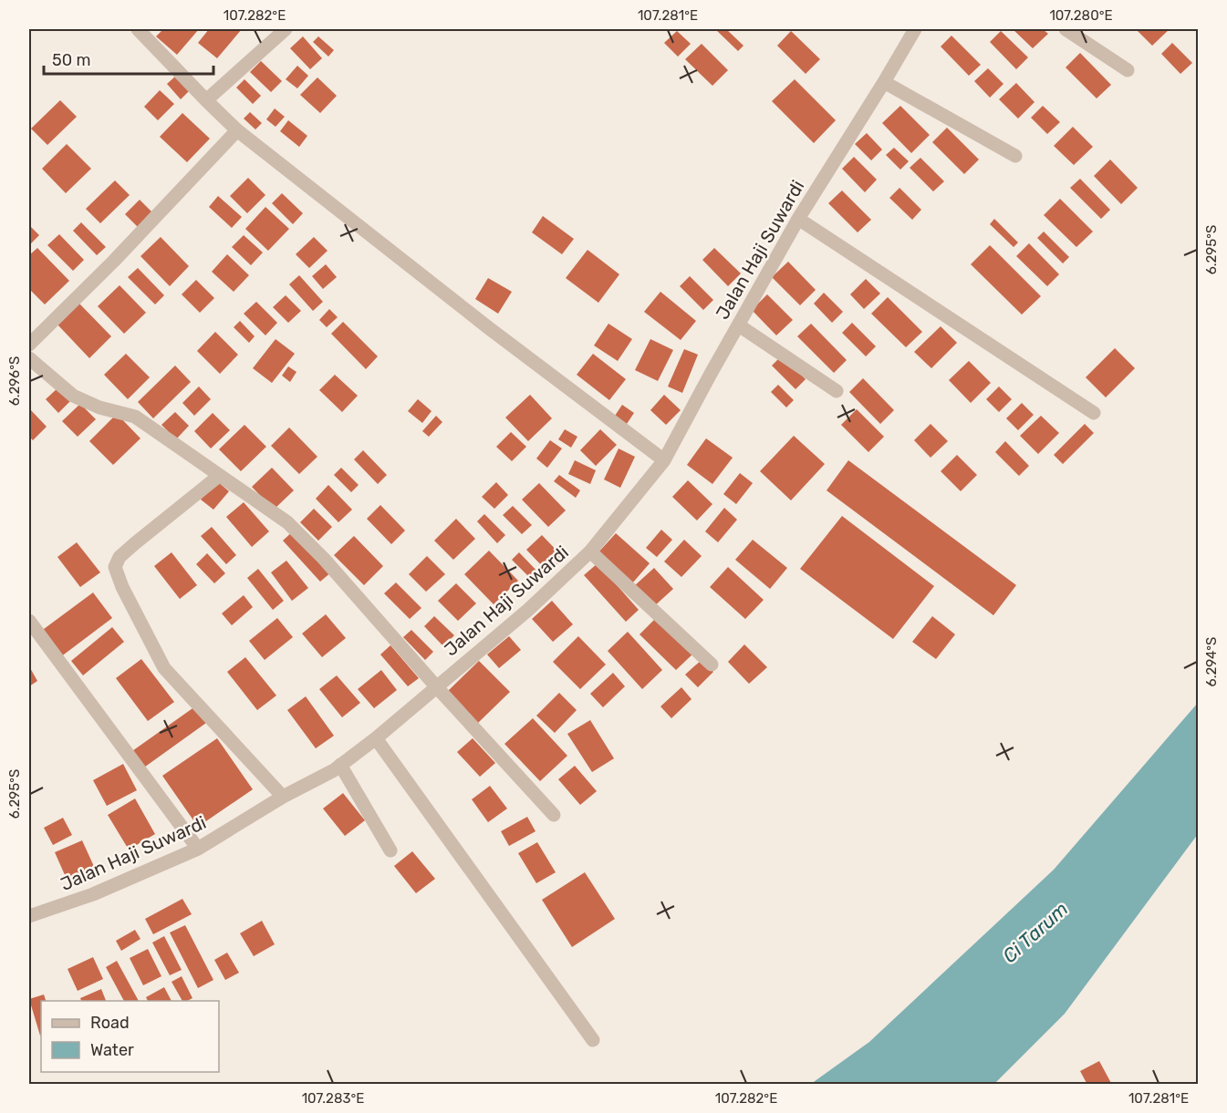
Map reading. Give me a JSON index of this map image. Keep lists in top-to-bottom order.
{
  "streets": {
    "street": ["Jalan Haji Suwardi"]
  },
  "water": ["Ci Tarum"],
  "legend": ["Road", "Water"],
  "scale_bar": "50 m",
  "coordinates": [
    "107.282°E",
    "107.281°E",
    "107.280°E",
    "6.295°S",
    "6.296°S",
    "6.294°S",
    "107.283°E"
  ]
}
